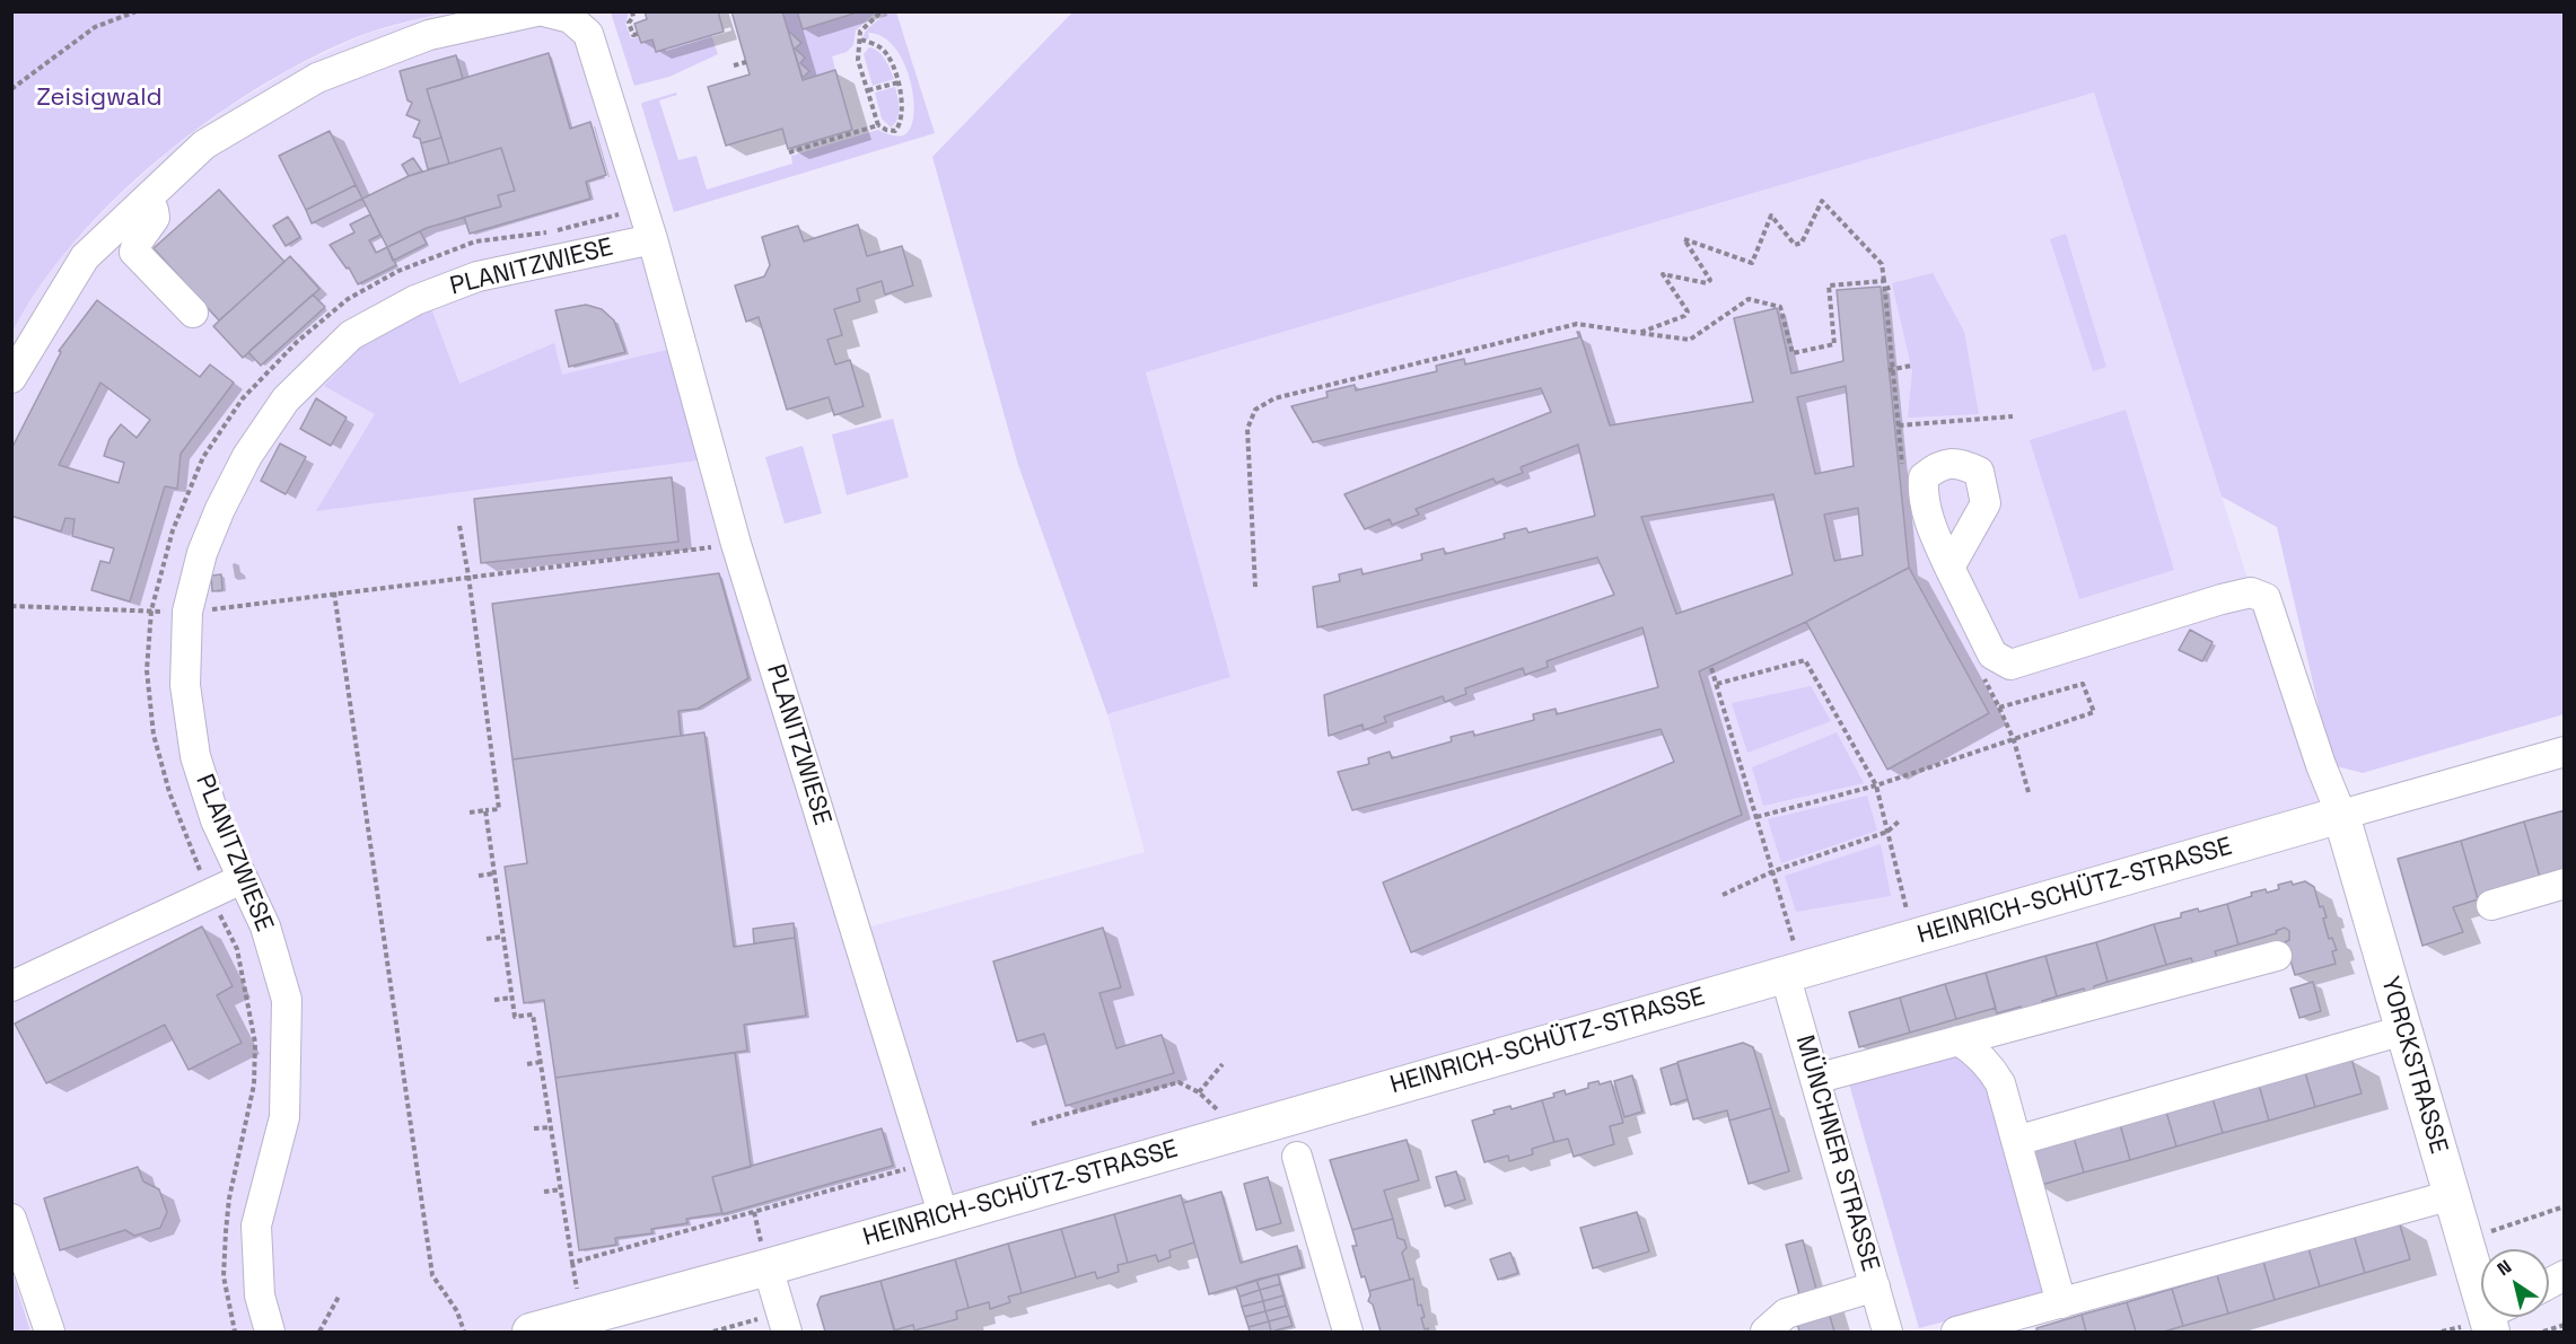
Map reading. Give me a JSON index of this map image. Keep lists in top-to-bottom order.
{
  "streets": {
    "main road": ["HEINRICH-SCHÜTZ-STRASSE", "YORCKSTRASSE"],
    "street": ["PLANITZWIESE", "MÜNCHNER STRASSE"]
  },
  "crossings": [
    ["PLANITZWIESE", "HEINRICH-SCHÜTZ-STRASSE"],
    ["HEINRICH-SCHÜTZ-STRASSE", "YORCKSTRASSE"],
    ["HEINRICH-SCHÜTZ-STRASSE", "MÜNCHNER STRASSE"]
  ],
  "parks": ["Zeisigwald"],
  "north": "top left"
}
